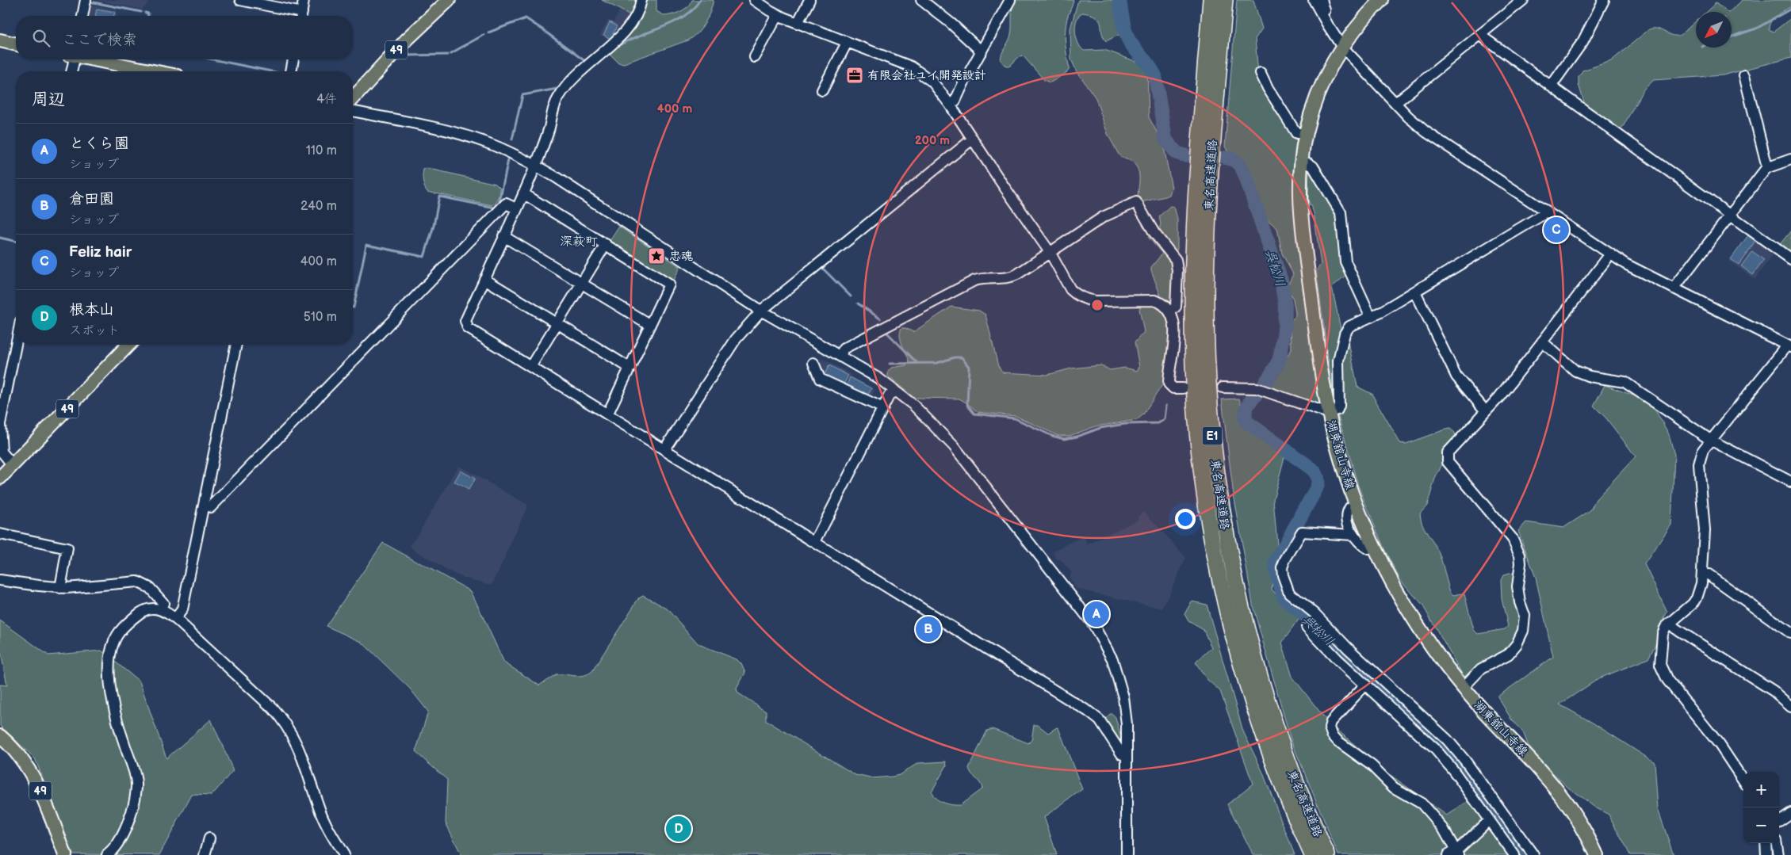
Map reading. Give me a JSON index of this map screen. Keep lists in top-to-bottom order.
{
  "streets": {
    "highway": ["東名高速道路", "E1"],
    "main road": ["49", "湖東舘山寺線"]
  },
  "districts": ["深萩町"],
  "water": ["呉松川"],
  "places": {
    "office": ["有限会社ユイ開発設計"],
    "place": ["忠魂"]
  },
  "north": "bottom left",
  "page": {
    "search": "ここで検索",
    "heading": ["周辺", "4件"],
    "list": [
      {
        "mark": "A",
        "name": "とくら園",
        "note": "ショップ",
        "value": "110 m"
      },
      {
        "mark": "B",
        "name": "倉田園",
        "note": "ショップ",
        "value": "240 m"
      },
      {
        "mark": "C",
        "name": "Feliz hair",
        "note": "ショップ",
        "value": "400 m"
      },
      {
        "mark": "D",
        "name": "根本山",
        "note": "スポット",
        "value": "510 m"
      }
    ],
    "pins": [
      "C",
      "A",
      "B",
      "D"
    ],
    "map_buttons": ["+", "−"]
  },
  "rings": ["400 m", "200 m"]
}
